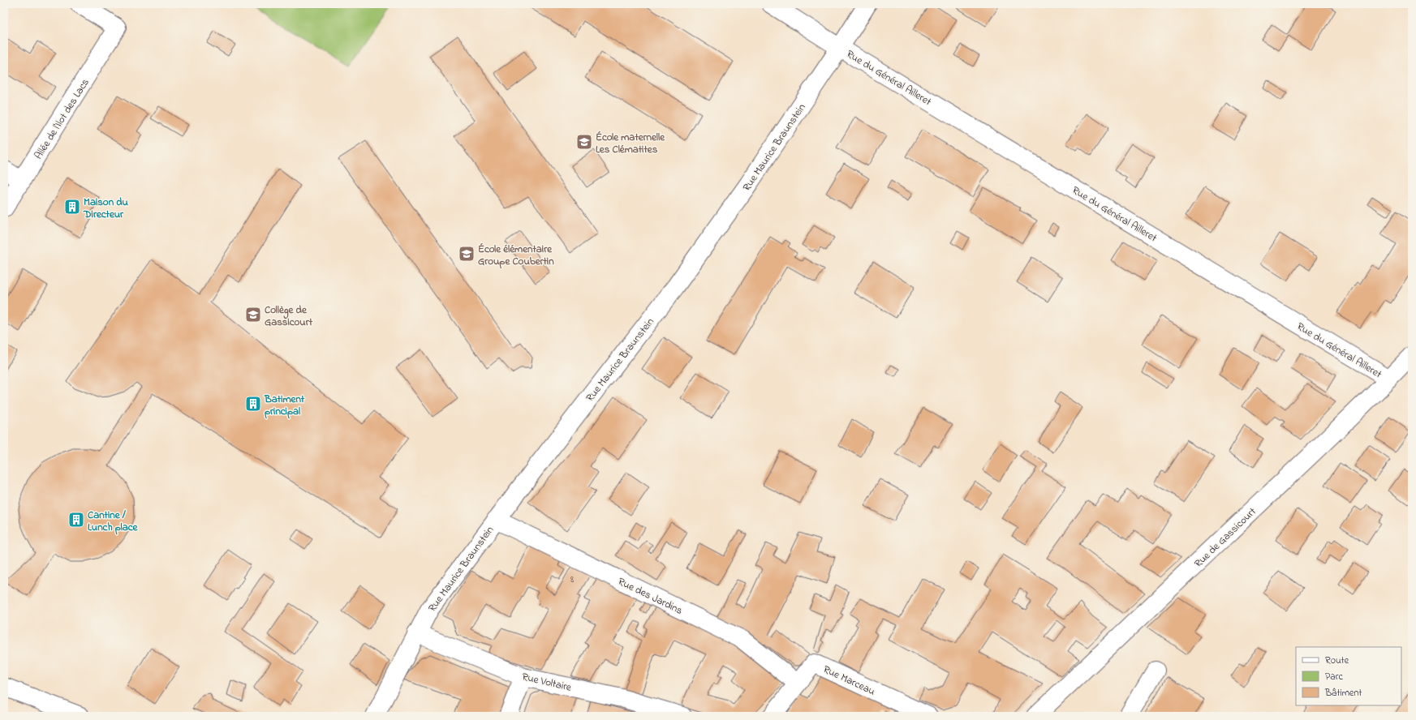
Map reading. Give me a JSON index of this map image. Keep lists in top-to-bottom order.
{
  "streets": {
    "street": [
      "Rue du Général Ailleret",
      "Allée de l'Ilot des Lacs",
      "Rue Maurice Braunstein",
      "Rue de Gassicourt",
      "Rue des Jardins",
      "Rue Marceau",
      "Rue Voltaire"
    ]
  },
  "crossings": [
    ["Rue du Général Ailleret", "Rue Maurice Braunstein"],
    ["Rue du Général Ailleret", "Rue de Gassicourt"],
    ["Rue Maurice Braunstein", "Rue des Jardins"],
    ["Rue Maurice Braunstein", "Rue Voltaire"],
    ["Rue des Jardins", "Rue Marceau"]
  ],
  "places": {
    "school or university": ["École maternelle Les Clématites", "École élémentaire Groupe Coubertin", "Collège de Gassicourt"],
    "building": ["Maison du Directeur", "Batiment principal", "Cantine / Lunch place"]
  },
  "house_numbers": ["8"],
  "legend": ["Route", "Parc", "Bâtiment"]
}
